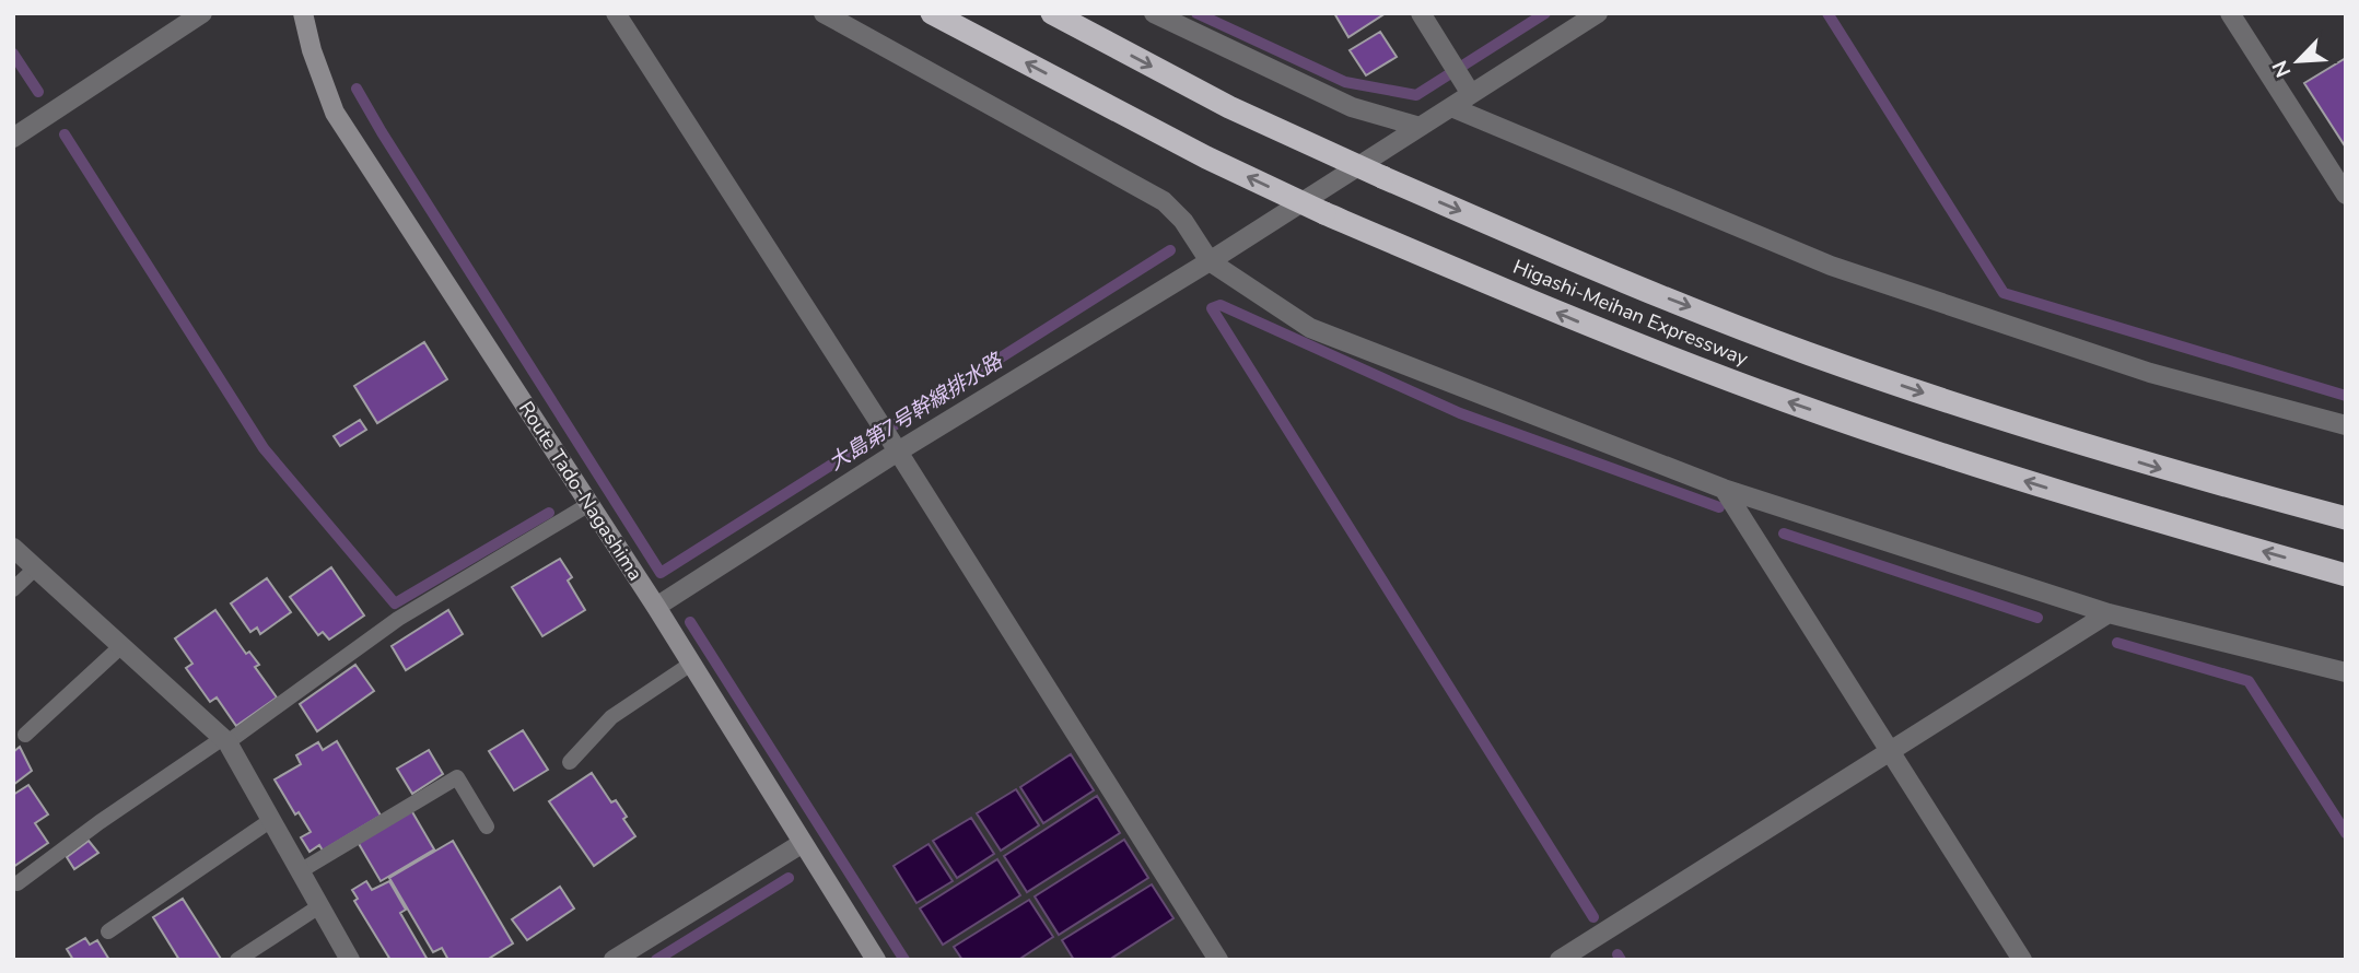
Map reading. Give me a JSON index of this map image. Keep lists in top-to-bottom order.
{
  "streets": {
    "highway": ["Higashi-Meihan Expressway"],
    "main road": ["Route Tado-Nagashima"]
  },
  "water": ["大島第7号幹線排水路"],
  "north": "bottom left"
}
